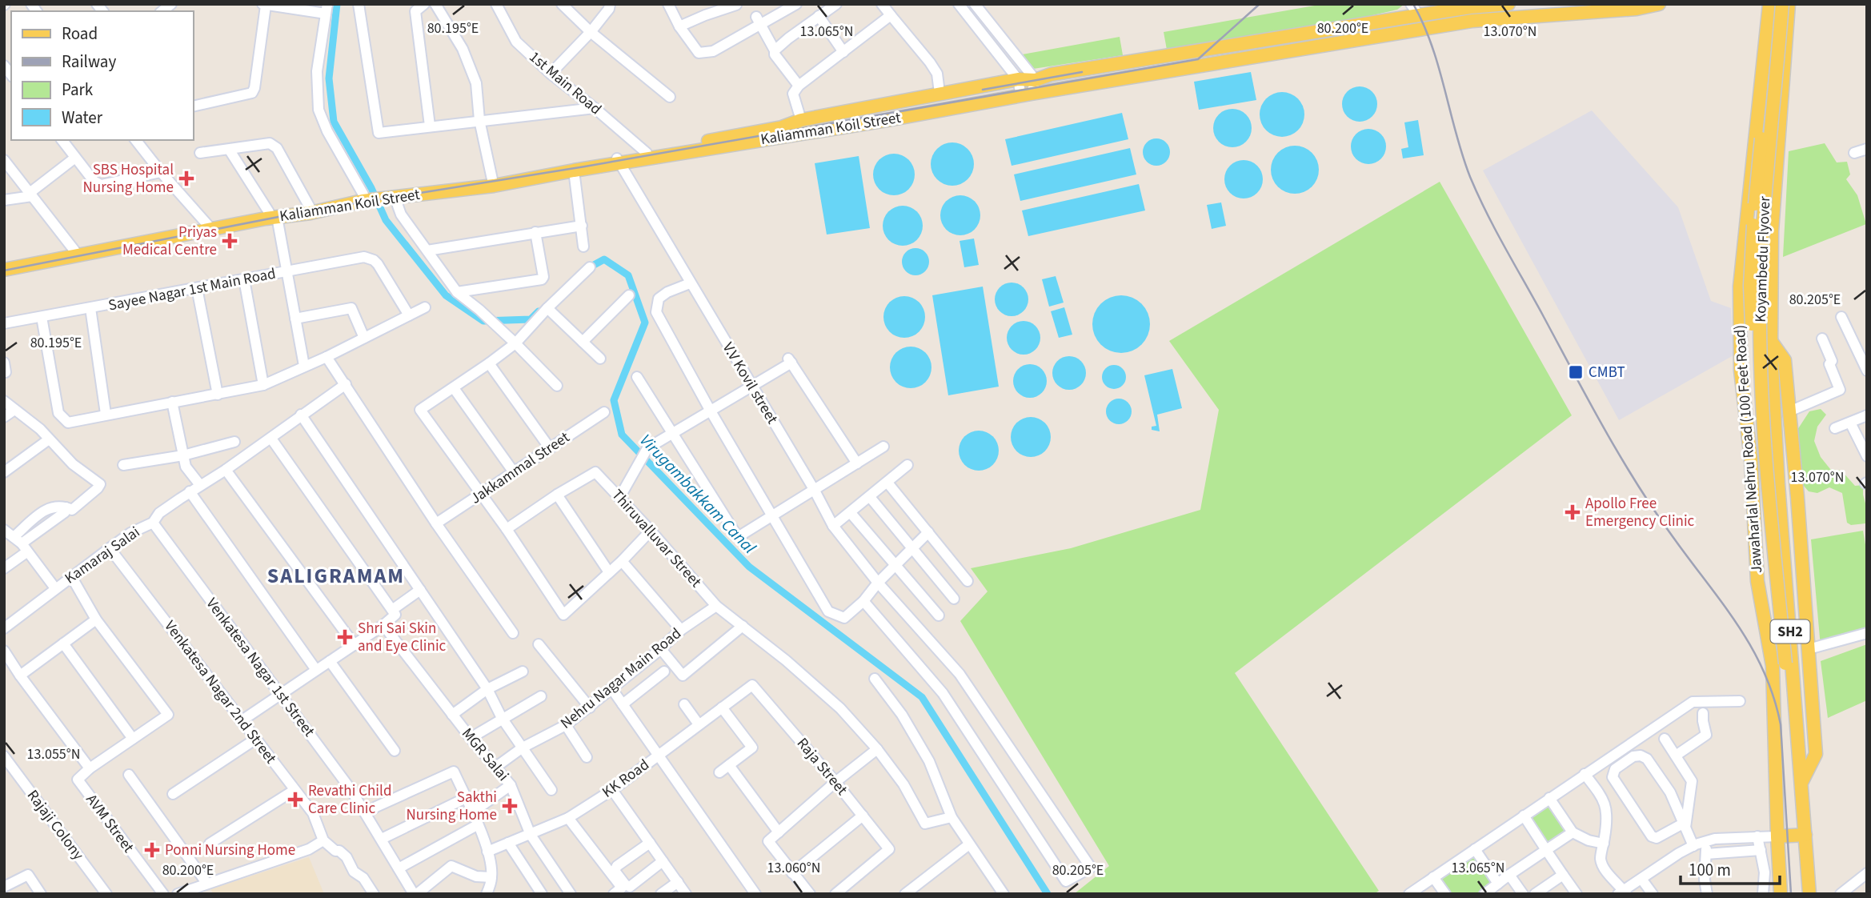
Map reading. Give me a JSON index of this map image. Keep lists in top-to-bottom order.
{
  "streets": {
    "main road": [
      "Kaliamman Koil Street",
      "Koyambedu Flyover",
      "Jawaharlal Nehru Road (100 Feet Road)",
      "SH2"
    ],
    "street": [
      "1st Main Road",
      "Sayee Nagar 1st Main Road",
      "V.V Kovil street",
      "Jakkammal Street",
      "Thiruvalluvar Street",
      "Kamaraj Salai",
      "Venkatesa Nagar 1st Street",
      "Nehru Nagar Main Road",
      "Venkatesa Nagar 2nd Street",
      "MGR Salai",
      "Raja Street",
      "KK Road",
      "AVM Street",
      "Rajaji Colony"
    ]
  },
  "crossings": [
    ["1st Main Road", "Kaliamman Koil Street"],
    ["Kaliamman Koil Street", "V.V Kovil street"],
    ["Koyambedu Flyover", "Jawaharlal Nehru Road (100 Feet Road)"],
    ["Thiruvalluvar Street", "Nehru Nagar Main Road"],
    ["Kamaraj Salai", "Venkatesa Nagar 1st Street"],
    ["Kamaraj Salai", "Venkatesa Nagar 2nd Street"],
    ["Nehru Nagar Main Road", "MGR Salai"],
    ["MGR Salai", "KK Road"],
    ["Raja Street", "KK Road"]
  ],
  "districts": ["SALIGRAMAM"],
  "water": ["Virugambakkam Canal"],
  "places": {
    "health": [
      "SBS Hospital Nursing Home",
      "Priyas Medical Centre",
      "Apollo Free Emergency Clinic",
      "Shri Sai Skin and Eye Clinic",
      "Revathi Child Care Clinic",
      "Sakthi Nursing Home",
      "Ponni Nursing Home"
    ],
    "transit": ["CMBT"]
  },
  "legend": [
    "Road",
    "Railway",
    "Park",
    "Water"
  ],
  "scale_bar": "100 m",
  "coordinates": [
    "80.195°E",
    "80.200°E",
    "13.065°N",
    "13.070°N",
    "80.205°E",
    "13.055°N",
    "13.060°N"
  ]
}
